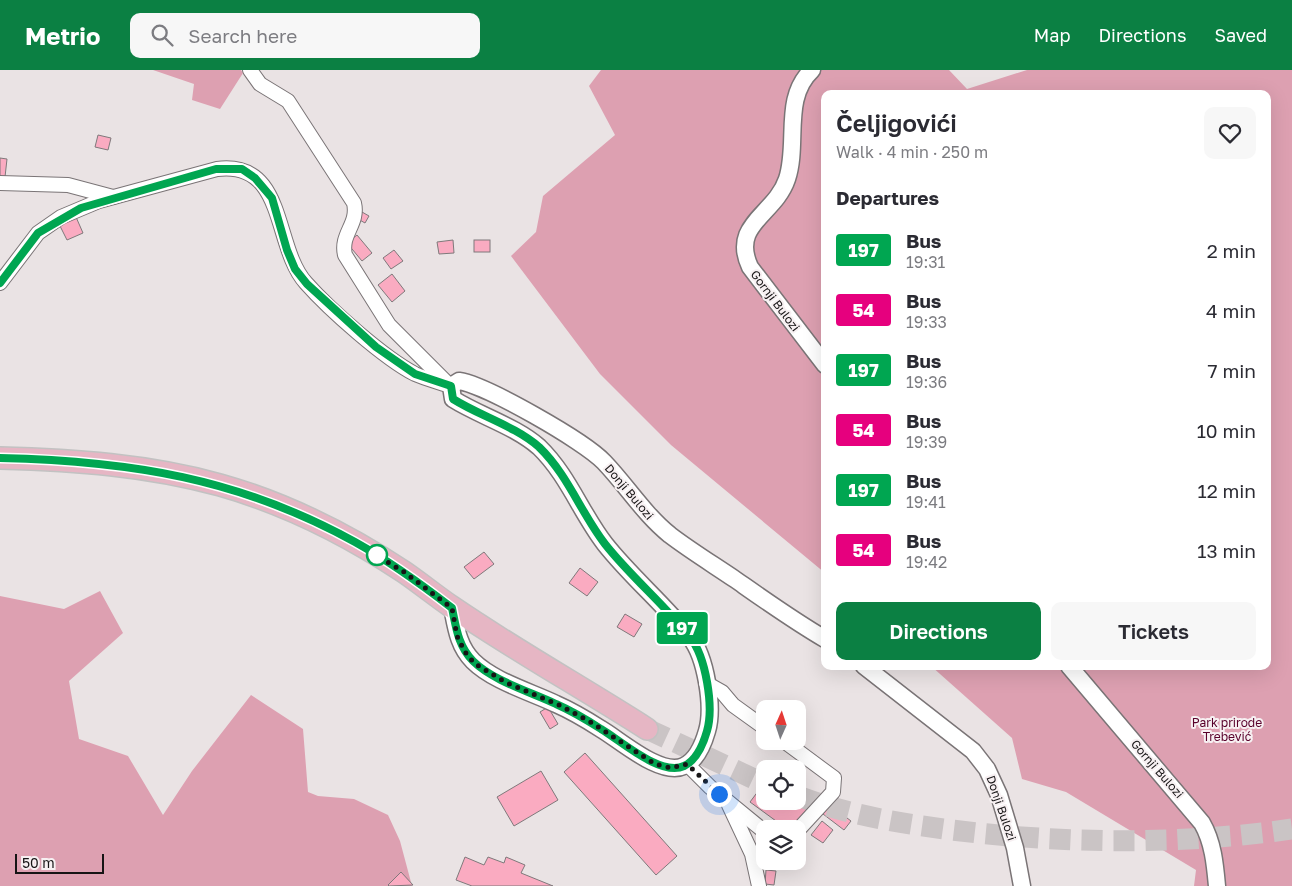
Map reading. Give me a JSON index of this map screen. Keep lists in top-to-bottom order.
{
  "streets": {
    "street": ["Gornji Bulozi", "Donji Bulozi"]
  },
  "parks": ["Park prirode Trebević"],
  "lines": ["bus line 197"],
  "scale_bar": "50 m",
  "north": "top",
  "page": {
    "header": "Metrio",
    "search": "Search here",
    "nav": ["Map", "Directions", "Saved"],
    "on_map": "197",
    "heading": [
      ["Čeljigovići", "Walk · 4 min · 250 m"],
      "Departures"
    ],
    "list": [
      {
        "mark": "197",
        "name": "Bus",
        "note": "19:31",
        "value": "2 min"
      },
      {
        "mark": "54",
        "name": "Bus",
        "note": "19:33",
        "value": "4 min"
      },
      {
        "mark": "197",
        "name": "Bus",
        "note": "19:36",
        "value": "7 min"
      },
      {
        "mark": "54",
        "name": "Bus",
        "note": "19:39",
        "value": "10 min"
      },
      {
        "mark": "197",
        "name": "Bus",
        "note": "19:41",
        "value": "12 min"
      },
      {
        "mark": "54",
        "name": "Bus",
        "note": "19:42",
        "value": "13 min"
      }
    ],
    "buttons": ["Directions", "Tickets"],
    "scale": "50 m"
  }
}
